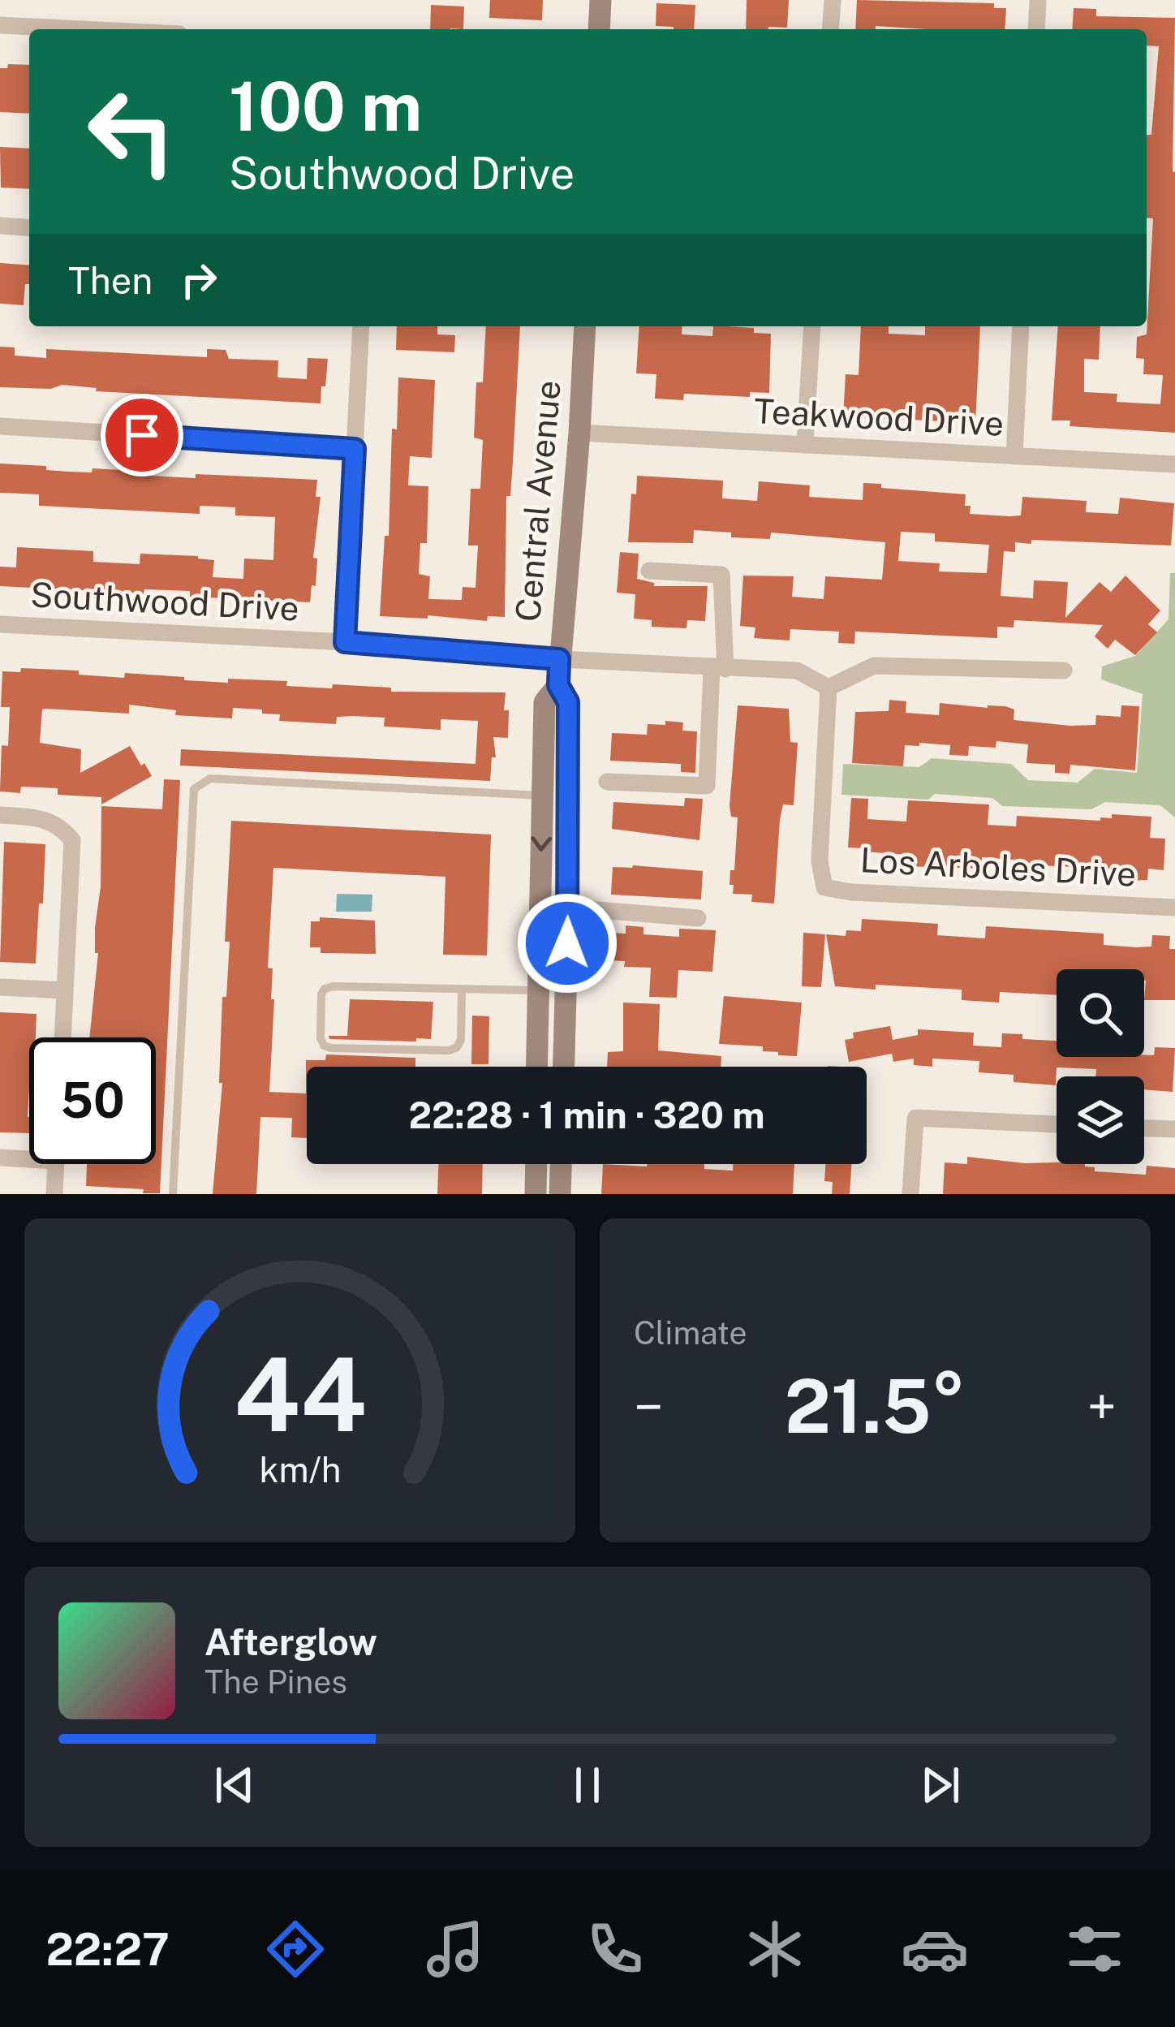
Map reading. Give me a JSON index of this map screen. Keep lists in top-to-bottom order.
{
  "streets": {
    "main road": ["Central Avenue"],
    "street": ["Teakwood Drive", "Southwood Drive", "Los Arboles Drive"]
  },
  "crossings": [
    ["Teakwood Drive", "Central Avenue"],
    ["Central Avenue", "Southwood Drive"]
  ],
  "page": {
    "turn": ["100 m", "Southwood Drive"],
    "then": "Then",
    "limit": "50",
    "trip": "22:28 · 1 min · 320 m",
    "tile": "Climate",
    "heat": ["−", "21.5°", "+"],
    "song": ["Afterglow", "The Pines"],
    "tabs": "22:27",
    "gauge": ["44", "km/h"]
  }
}
